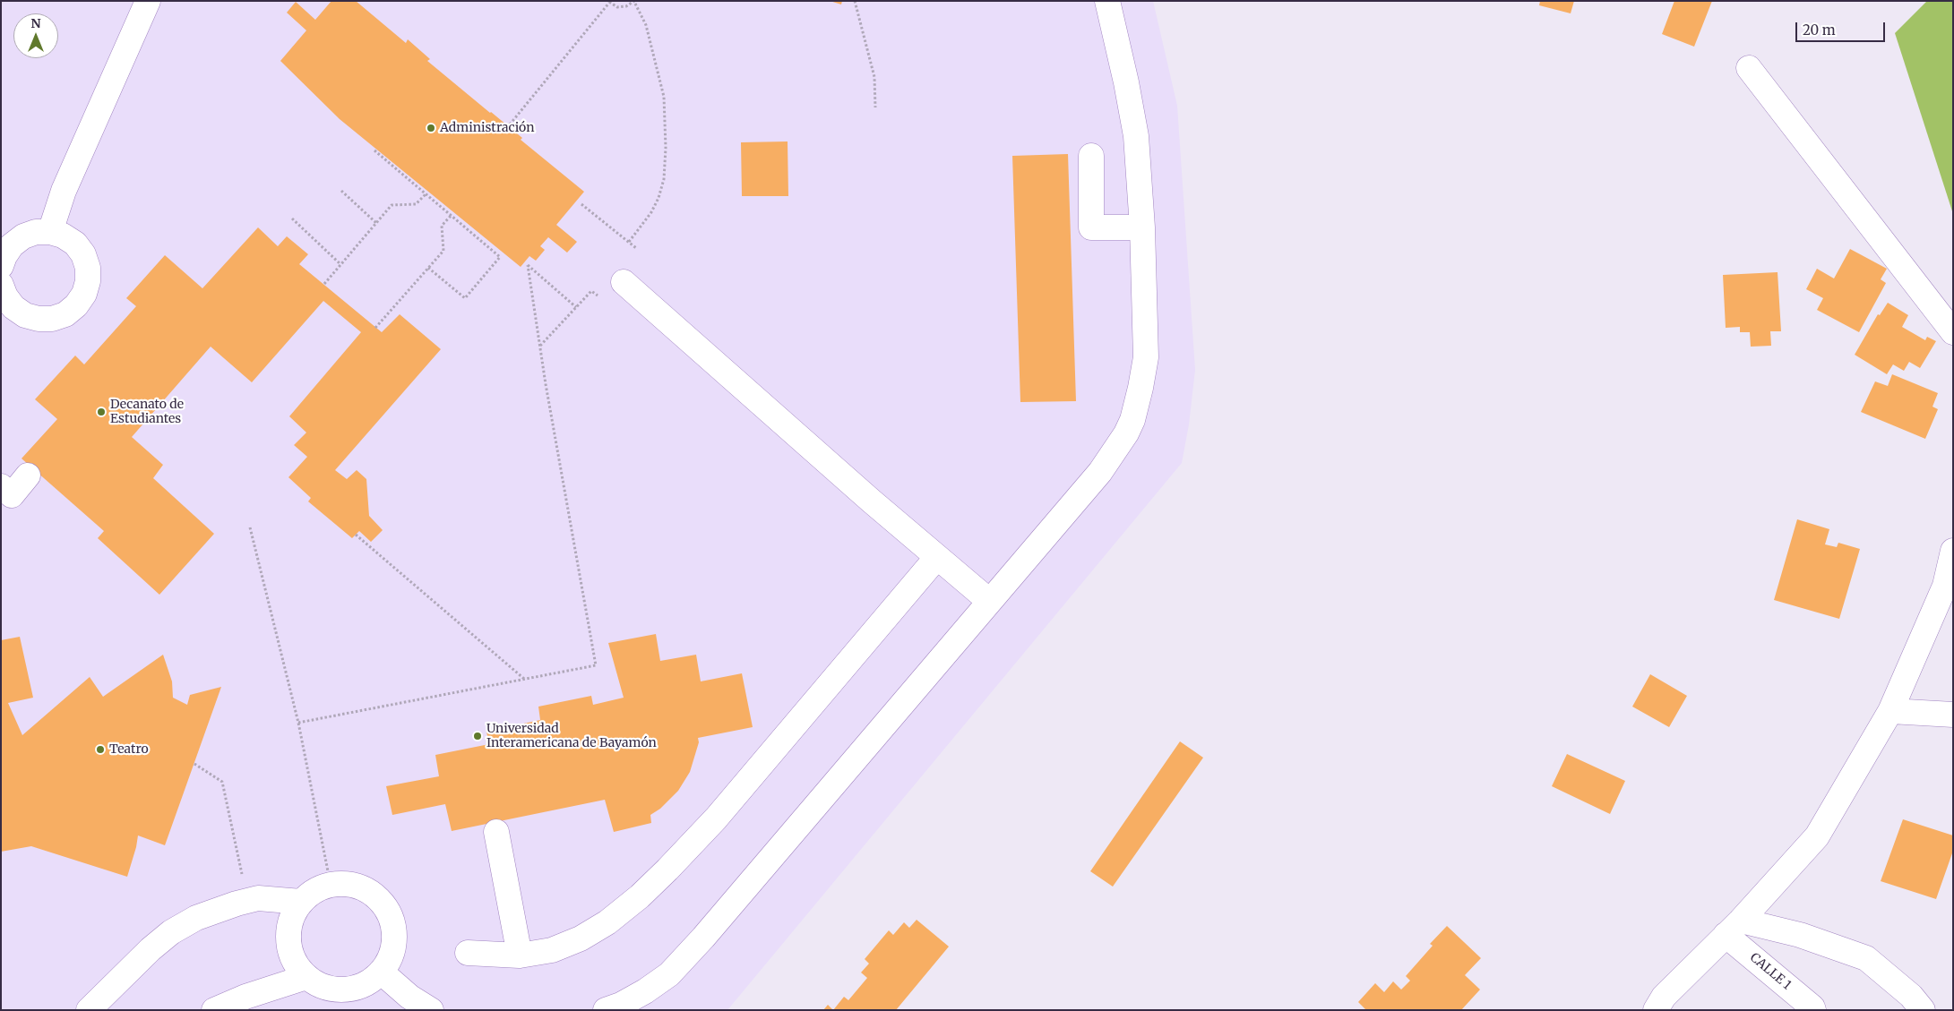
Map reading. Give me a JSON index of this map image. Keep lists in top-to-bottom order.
{
  "streets": {
    "street": ["CALLE 1"]
  },
  "places": [
    "Administración",
    "Decanato de Estudiantes",
    "Universidad Interamericana de Bayamón",
    "Teatro"
  ],
  "scale_bar": "20 m",
  "north": "top"
}
